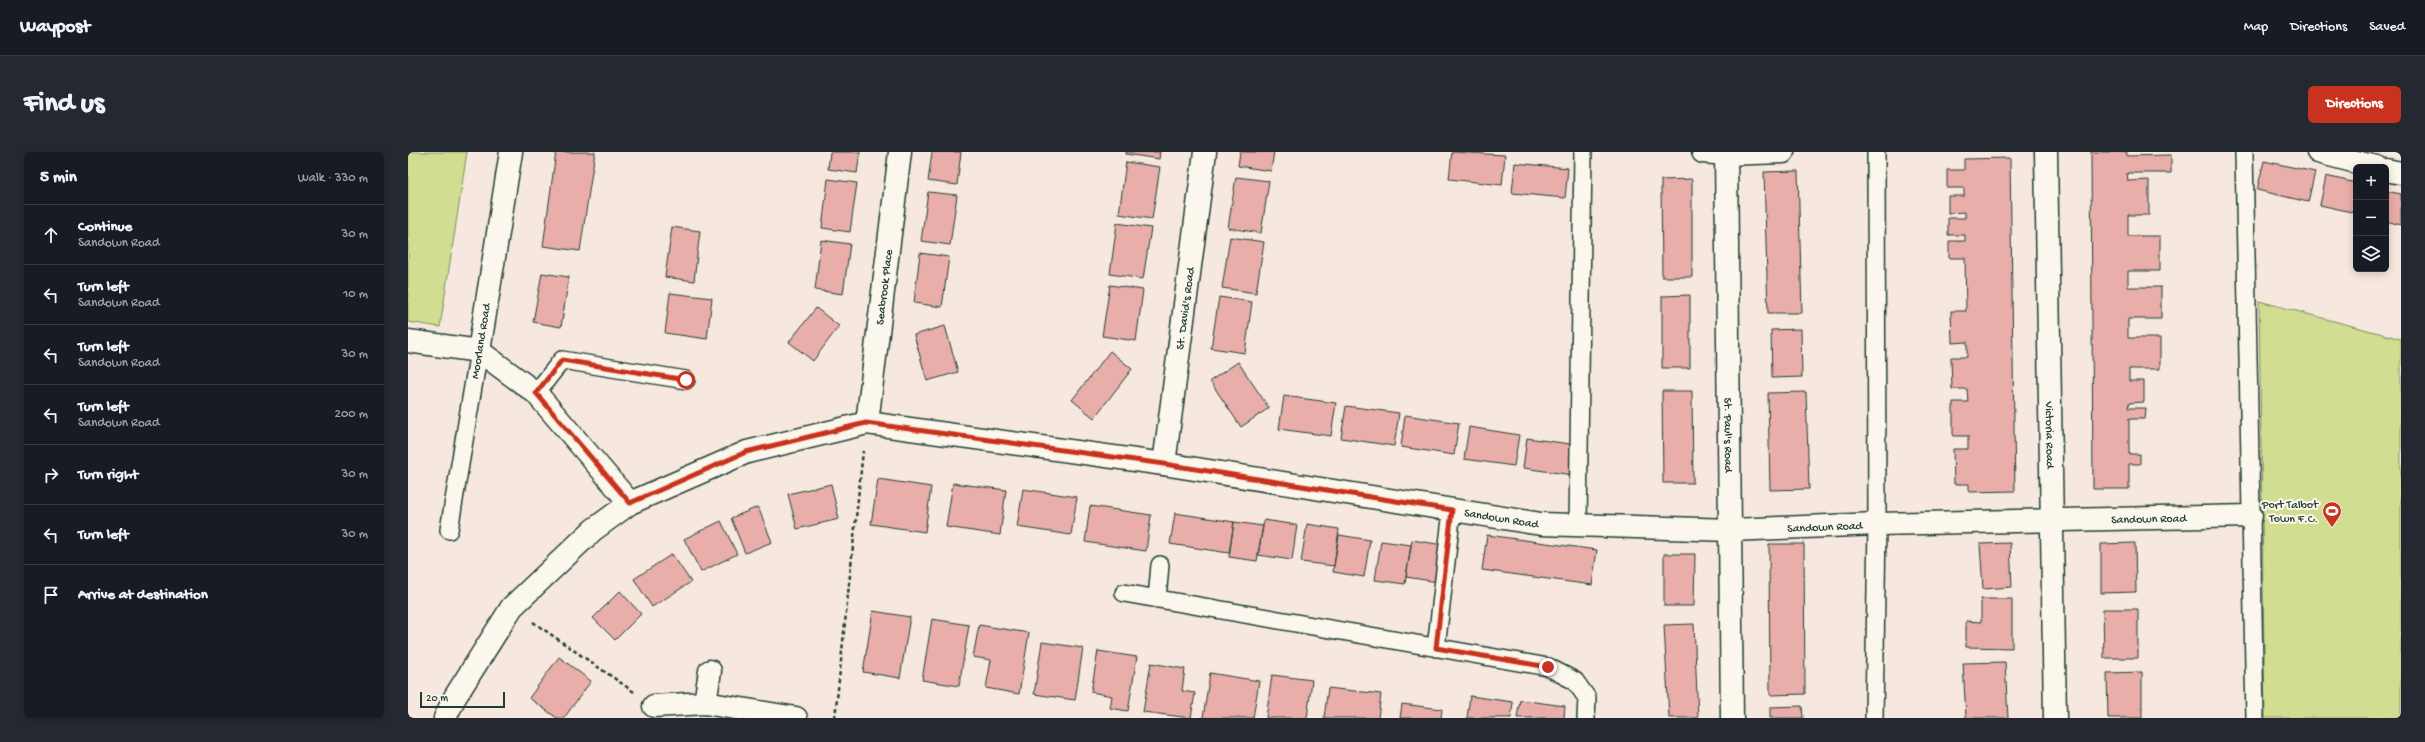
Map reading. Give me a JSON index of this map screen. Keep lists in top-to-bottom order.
{
  "streets": {
    "street": [
      "Seabrook Place",
      "St. David's Road",
      "Moorland Road",
      "St. Paul's Road",
      "Victoria Road",
      "Sandown Road"
    ]
  },
  "crossings": [
    ["Seabrook Place", "Sandown Road"],
    ["St. David's Road", "Sandown Road"],
    ["St. Paul's Road", "Sandown Road"],
    ["Victoria Road", "Sandown Road"]
  ],
  "places": {
    "sports": ["Port Talbot Town F.C."]
  },
  "scale_bar": "20 m",
  "page": {
    "header": "Waypost",
    "nav": ["Map", "Directions", "Saved"],
    "buttons": "Directions",
    "title": "Find us",
    "heading": ["5 min", "Walk · 330 m"],
    "map_buttons": ["+", "−"],
    "list": [
      ["Continue", "Sandown Road", "30 m"],
      ["Turn left", "Sandown Road", "10 m"],
      ["Turn left", "Sandown Road", "30 m"],
      ["Turn left", "Sandown Road", "200 m"],
      ["Turn right", "30 m"],
      ["Turn left", "30 m"],
      "Arrive at destination"
    ],
    "scale": "20 m"
  }
}
